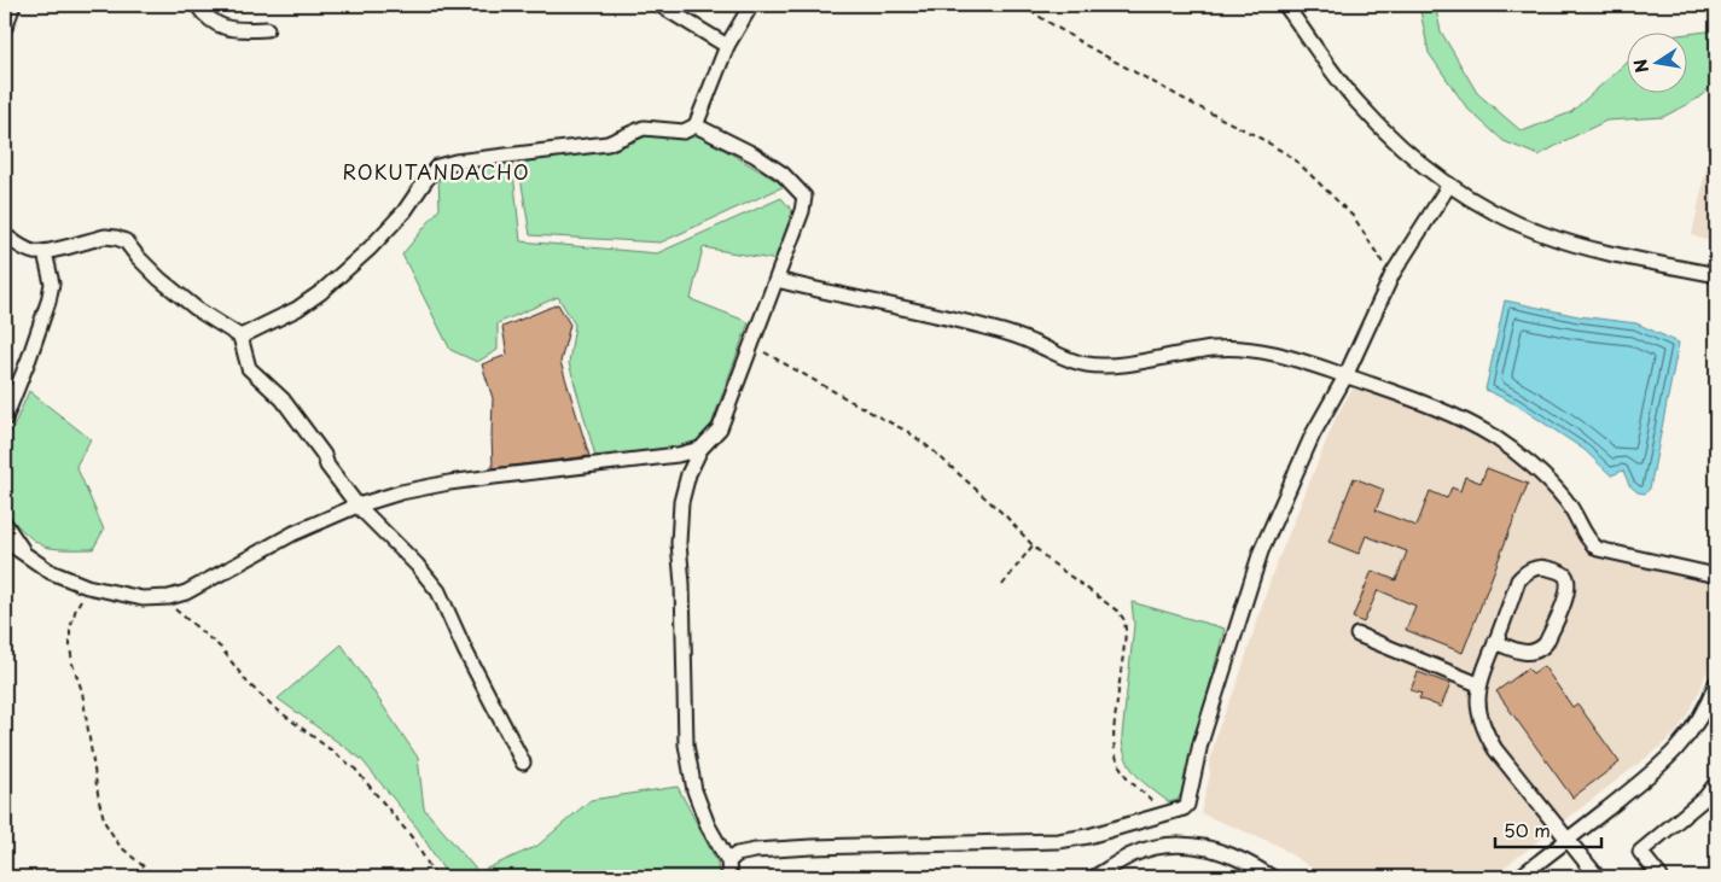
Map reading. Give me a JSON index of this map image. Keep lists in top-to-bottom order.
{
  "districts": ["ROKUTANDACHO"],
  "scale_bar": "50 m",
  "north": "left"
}
